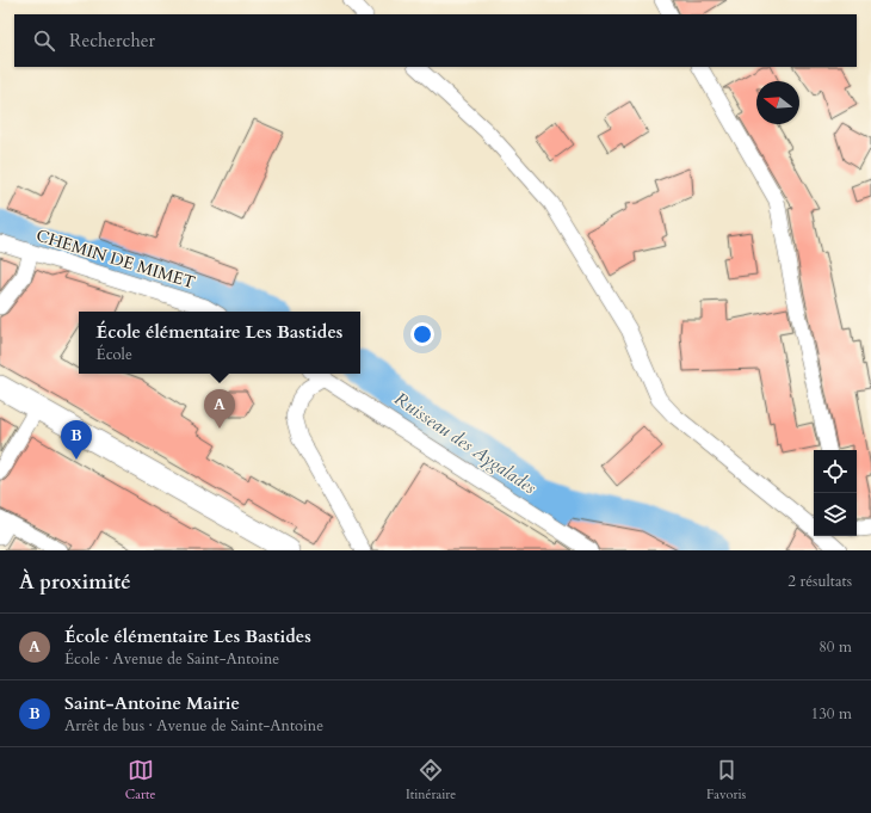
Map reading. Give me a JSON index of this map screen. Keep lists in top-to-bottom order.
{
  "streets": {
    "street": ["CHEMIN DE MIMET"]
  },
  "water": ["Ruisseau des Aygalades"],
  "north": "left",
  "page": {
    "search": "Rechercher",
    "popup": ["École élémentaire Les Bastides", "École"],
    "pins": ["A", "B"],
    "heading": ["À proximité", "2 résultats"],
    "list": [
      {
        "mark": "A",
        "name": "École élémentaire Les Bastides",
        "note": "École · Avenue de Saint-Antoine",
        "value": "80 m"
      },
      {
        "mark": "B",
        "name": "Saint-Antoine Mairie",
        "note": "Arrêt de bus · Avenue de Saint-Antoine",
        "value": "130 m"
      }
    ],
    "nav": ["Carte", "Itinéraire", "Favoris"]
  }
}
